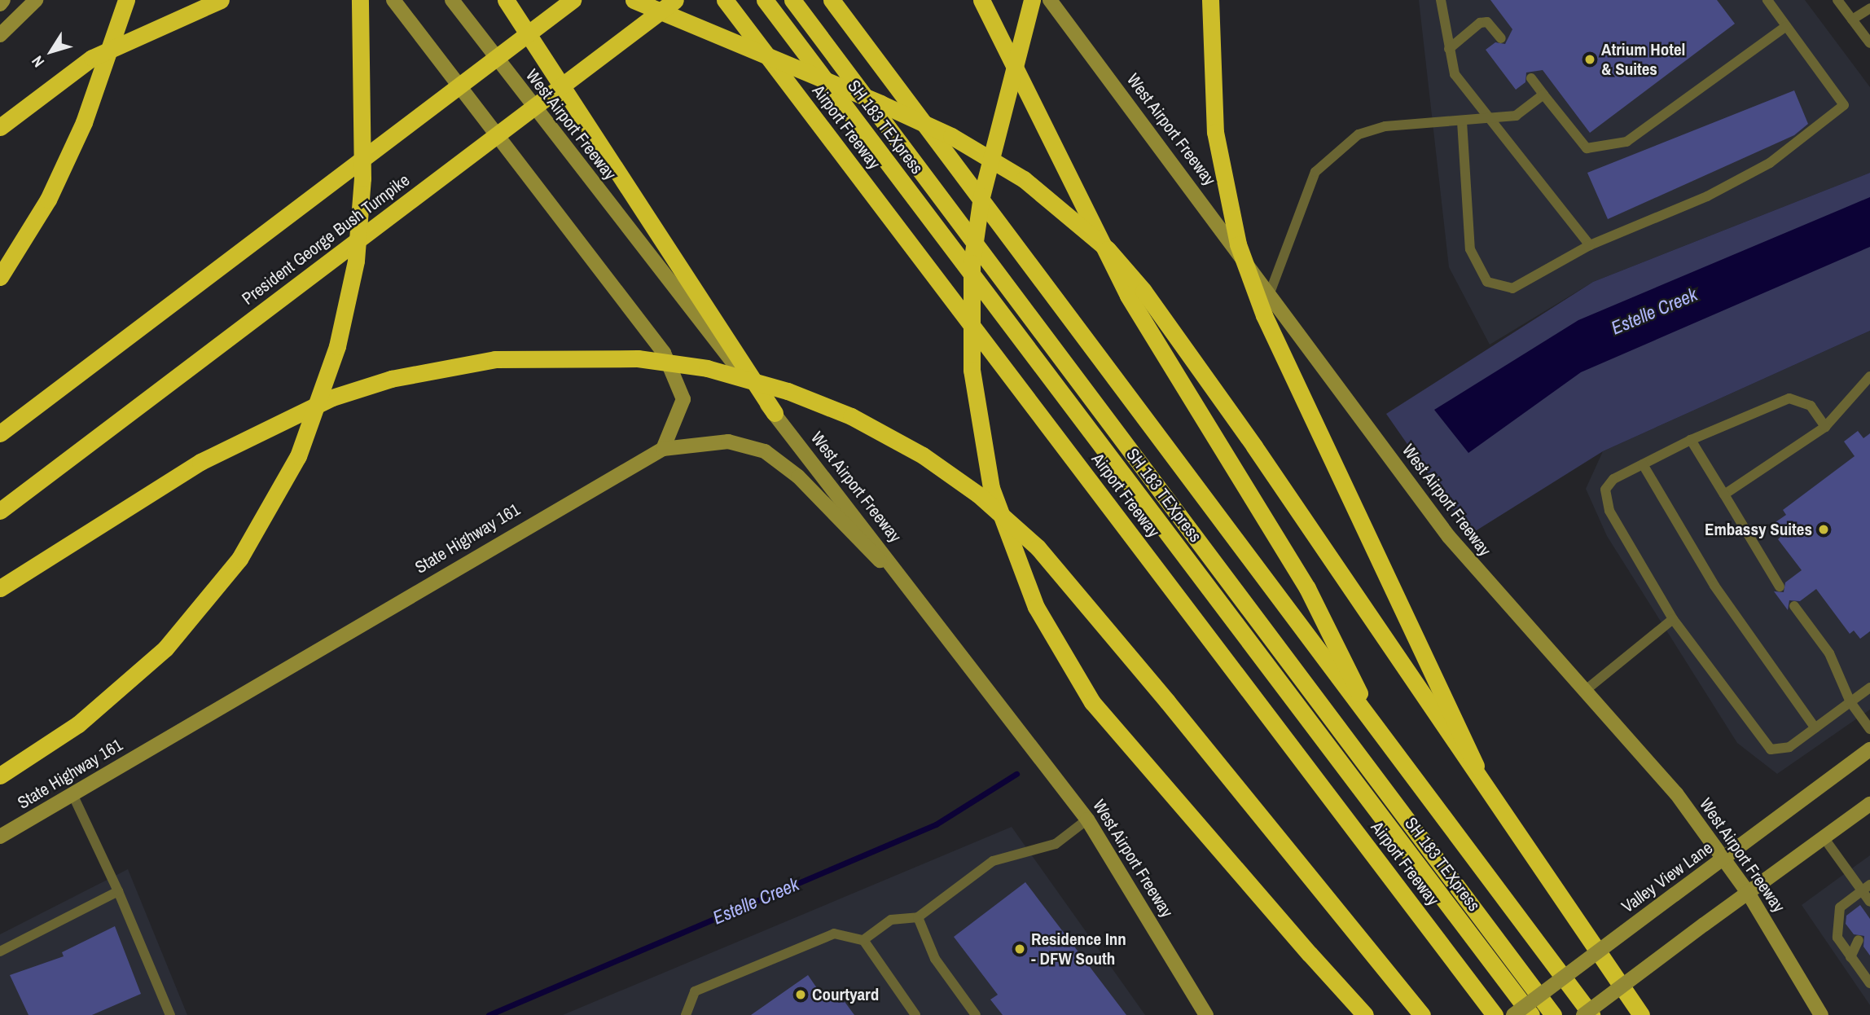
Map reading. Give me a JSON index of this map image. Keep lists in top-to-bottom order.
{
  "streets": {
    "highway": ["Airport Freeway", "SH 183 TEXpress", "President George Bush Turnpike"],
    "main road": ["West Airport Freeway", "State Highway 161", "Valley View Lane"]
  },
  "crossings": [
    ["West Airport Freeway", "State Highway 161"],
    ["West Airport Freeway", "Valley View Lane"]
  ],
  "water": ["Estelle Creek"],
  "places": [
    "Atrium Hotel & Suites",
    "Embassy Suites",
    "Residence Inn - DFW South",
    "Courtyard"
  ],
  "north": "bottom left"
}
